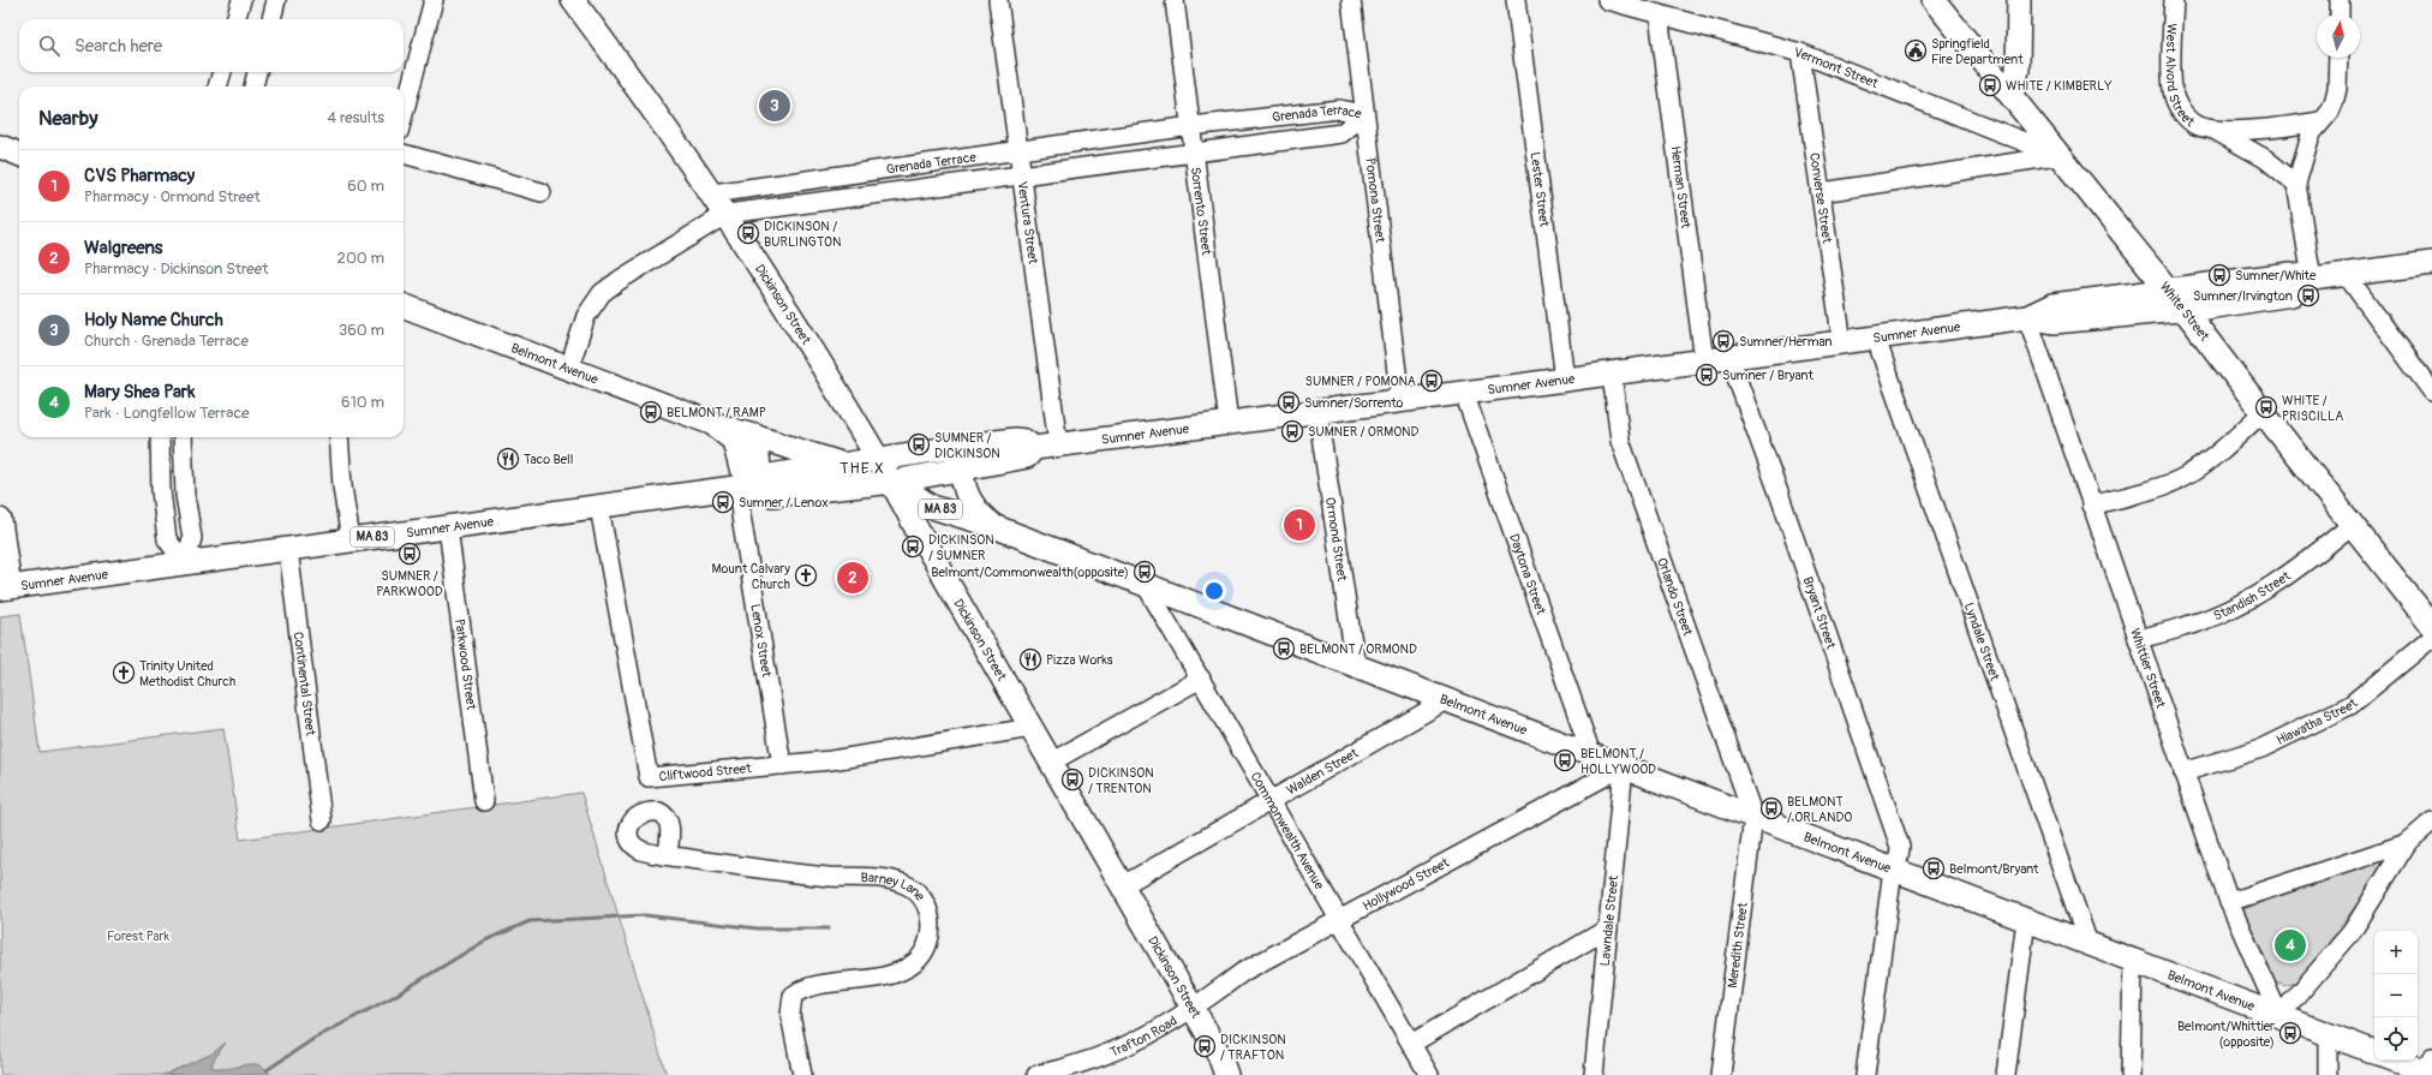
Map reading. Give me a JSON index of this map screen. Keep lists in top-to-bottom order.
{
  "streets": {
    "main road": [
      "Dickinson Street",
      "White Street",
      "Sumner Avenue",
      "Belmont Avenue",
      "MA 83"
    ],
    "street": [
      "Vermont Street",
      "West Alvord Street",
      "Grenada Terrace",
      "Herman Street",
      "Lester Street",
      "Converse Street",
      "Pomona Street",
      "Sorrento Street",
      "Ventura Street",
      "Ormond Street",
      "Daytona Street",
      "Standish Street",
      "Orlando Street",
      "Bryant Street",
      "Lenox Street",
      "Lyndale Street",
      "Parkwood Street",
      "Whittier Street",
      "Continental Street",
      "Hiawatha Street",
      "Walden Street",
      "Cliftwood Street",
      "Commonwealth Avenue",
      "Hollywood Street",
      "Barney Lane",
      "Lawndale Street",
      "Meredith Street",
      "Trafton Road"
    ]
  },
  "crossings": [
    ["Vermont Street", "Herman Street"],
    ["Vermont Street", "Converse Street"],
    ["Vermont Street", "White Street"],
    ["Grenada Terrace", "Pomona Street"],
    ["Grenada Terrace", "Sorrento Street"],
    ["Grenada Terrace", "Ventura Street"],
    ["Grenada Terrace", "Dickinson Street"],
    ["Herman Street", "Sumner Avenue"],
    ["Lester Street", "Sumner Avenue"],
    ["Converse Street", "Sumner Avenue"],
    ["Pomona Street", "Sumner Avenue"],
    ["Sorrento Street", "Sumner Avenue"],
    ["Ventura Street", "Sumner Avenue"],
    ["Dickinson Street", "Sumner Avenue"],
    ["Dickinson Street", "Belmont Avenue"],
    ["Dickinson Street", "Walden Street"],
    ["Dickinson Street", "Cliftwood Street"],
    ["Dickinson Street", "Hollywood Street"],
    ["Dickinson Street", "Trafton Road"],
    ["White Street", "Sumner Avenue"],
    ["White Street", "Standish Street"],
    ["Sumner Avenue", "Belmont Avenue"],
    ["Sumner Avenue", "Ormond Street"],
    ["Sumner Avenue", "Daytona Street"],
    ["Sumner Avenue", "Orlando Street"],
    ["Sumner Avenue", "Bryant Street"],
    ["Sumner Avenue", "Lenox Street"],
    ["Sumner Avenue", "Lyndale Street"],
    ["Sumner Avenue", "Parkwood Street"],
    ["Sumner Avenue", "Whittier Street"],
    ["Sumner Avenue", "Continental Street"],
    ["Sumner Avenue", "Cliftwood Street"],
    ["Belmont Avenue", "Ormond Street"],
    ["Belmont Avenue", "Daytona Street"],
    ["Belmont Avenue", "Orlando Street"],
    ["Belmont Avenue", "Bryant Street"],
    ["Belmont Avenue", "Lenox Street"],
    ["Belmont Avenue", "Lyndale Street"],
    ["Belmont Avenue", "Whittier Street"],
    ["Belmont Avenue", "Walden Street"],
    ["Belmont Avenue", "Commonwealth Avenue"],
    ["Belmont Avenue", "Hollywood Street"],
    ["Belmont Avenue", "Lawndale Street"],
    ["Belmont Avenue", "Meredith Street"],
    ["Standish Street", "Whittier Street"],
    ["Orlando Street", "Meredith Street"],
    ["Lenox Street", "Cliftwood Street"],
    ["Whittier Street", "Hiawatha Street"],
    ["Walden Street", "Commonwealth Avenue"],
    ["Commonwealth Avenue", "Hollywood Street"],
    ["Hollywood Street", "Lawndale Street"],
    ["Hollywood Street", "Trafton Road"]
  ],
  "districts": ["THE X"],
  "parks": ["Forest Park"],
  "places": {
    "public building": ["Springfield Fire Department"],
    "bus stop": [
      "WHITE / KIMBERLY",
      "DICKINSON / BURLINGTON",
      "Sumner/White",
      "Sumner/Irvington",
      "Sumner/Herman",
      "Sumner / Bryant",
      "SUMNER / POMONA",
      "Sumner/Sorrento",
      "WHITE / PRISCILLA",
      "BELMONT / RAMP",
      "SUMNER / ORMOND",
      "SUMNER / DICKINSON",
      "Sumner / Lenox",
      "DICKINSON / SUMNER",
      "SUMNER / PARKWOOD",
      "Belmont/Commonwealth(opposite)",
      "BELMONT / ORMOND",
      "BELMONT / HOLLYWOOD",
      "DICKINSON / TRENTON",
      "BELMONT / ORLANDO",
      "Belmont/Bryant",
      "Belmont/Whittier (opposite)",
      "DICKINSON / TRAFTON"
    ],
    "restaurant": ["Taco Bell", "Pizza Works"],
    "church": ["Mount Calvary Church", "Trinity United Methodist Church"]
  },
  "north": "top",
  "page": {
    "search": "Search here",
    "heading": ["Nearby", "4 results"],
    "pins": [
      "3",
      "1",
      "2",
      "4"
    ],
    "list": [
      {
        "mark": "1",
        "name": "CVS Pharmacy",
        "note": "Pharmacy · Ormond Street",
        "value": "60 m"
      },
      {
        "mark": "2",
        "name": "Walgreens",
        "note": "Pharmacy · Dickinson Street",
        "value": "200 m"
      },
      {
        "mark": "3",
        "name": "Holy Name Church",
        "note": "Church · Grenada Terrace",
        "value": "360 m"
      },
      {
        "mark": "4",
        "name": "Mary Shea Park",
        "note": "Park · Longfellow Terrace",
        "value": "610 m"
      }
    ],
    "map_buttons": ["+", "−"]
  }
}
